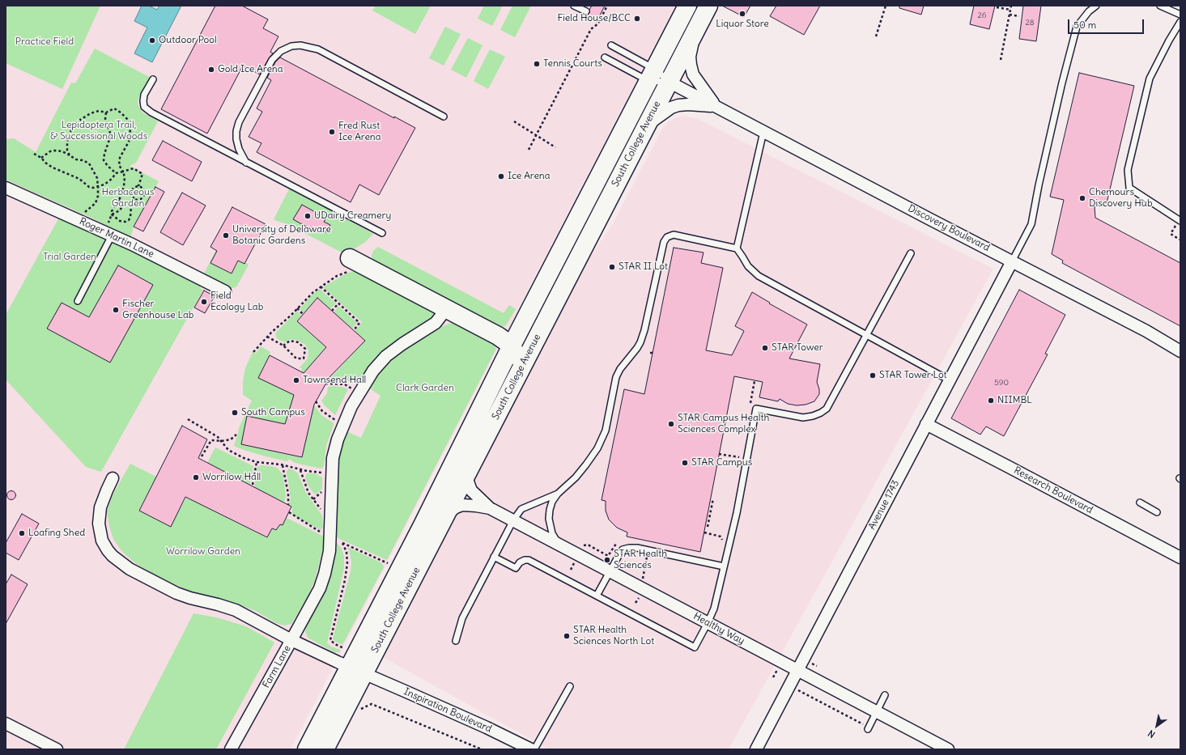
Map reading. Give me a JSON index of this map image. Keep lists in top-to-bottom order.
{
  "streets": {
    "main road": ["South College Avenue"],
    "street": [
      "Discovery Boulevard",
      "Roger Martin Lane",
      "Research Boulevard",
      "Avenue 1743",
      "Healthy Way",
      "Farm Lane",
      "Inspiration Boulevard"
    ]
  },
  "crossings": [
    ["South College Avenue", "Discovery Boulevard"],
    ["South College Avenue", "Healthy Way"],
    ["South College Avenue", "Farm Lane"],
    ["South College Avenue", "Inspiration Boulevard"],
    ["Discovery Boulevard", "Avenue 1743"],
    ["Research Boulevard", "Avenue 1743"],
    ["Avenue 1743", "Healthy Way"],
    ["Farm Lane", "Inspiration Boulevard"]
  ],
  "parks": [
    "Practice Field",
    "Lepidoptera Trail, & Successional Woods",
    "Herbaceous Garden",
    "Trial Garden",
    "Clark Garden",
    "Worrilow Garden"
  ],
  "places": [
    "Liquor Store",
    "Field House/BCC",
    "Outdoor Pool",
    "Tennis Courts",
    "Gold Ice Arena",
    "Fred Rust Ice Arena",
    "Ice Arena",
    "Chemours Discovery Hub",
    "UDairy Creamery",
    "University of Delaware Botanic Gardens",
    "STAR II Lot",
    "Field Ecology Lab",
    "Fischer Greenhouse Lab",
    "STAR Tower",
    "STAR Tower Lot",
    "Townsend Hall",
    "NIIMBL",
    "South Campus",
    "STAR Campus Health Sciences Complex",
    "STAR Campus",
    "Worrilow Hall",
    "Loafing Shed",
    "STAR Health Sciences",
    "STAR Health Sciences North Lot"
  ],
  "house_numbers": ["26", "28", "590"],
  "scale_bar": "50 m",
  "north": "bottom left"
}
